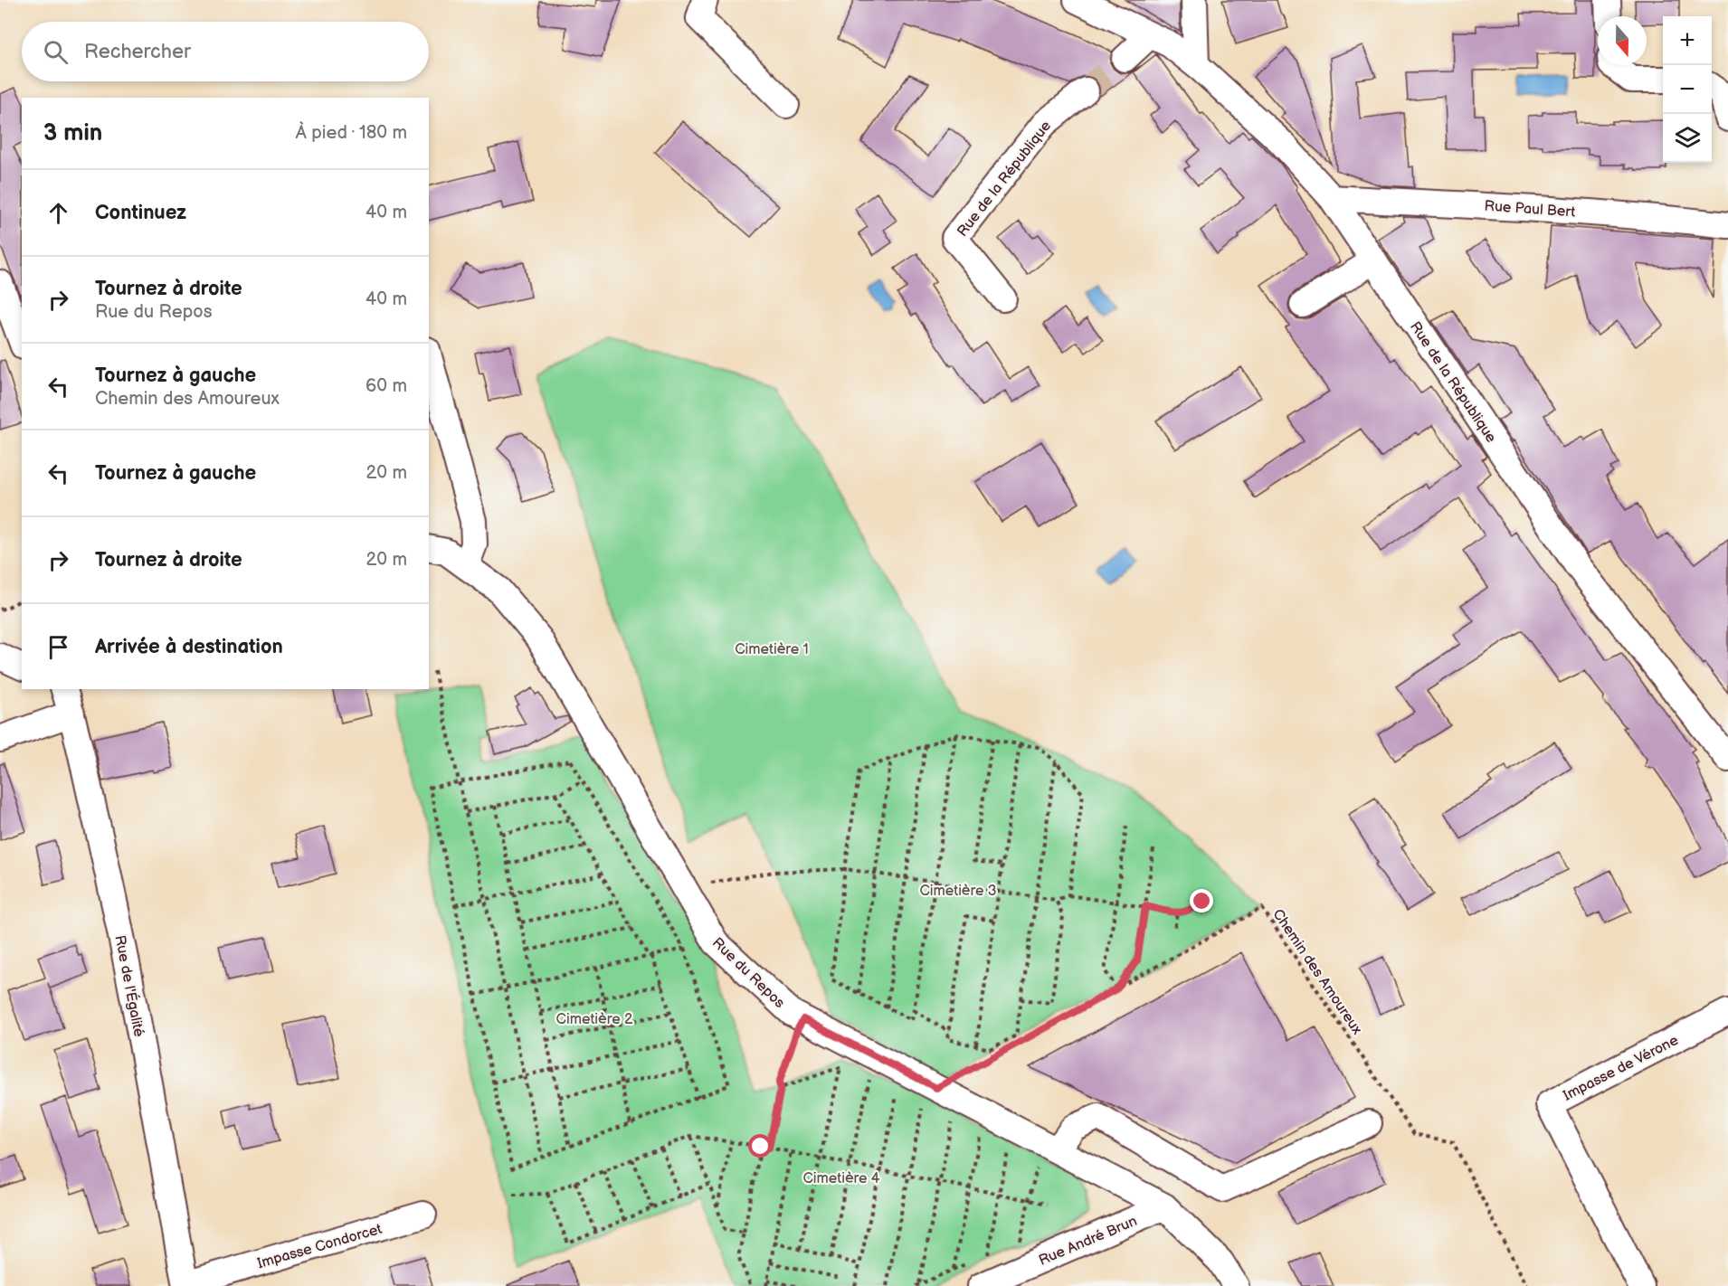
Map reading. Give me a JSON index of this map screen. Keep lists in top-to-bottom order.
{
  "streets": {
    "street": [
      "Rue de la République",
      "Rue Paul Bert",
      "Rue du Repos",
      "Rue de l'Égalité",
      "Impasse de Vérone",
      "Rue André Brun",
      "Impasse Condorcet"
    ],
    "path": ["Chemin des Amoureux"]
  },
  "crossings": [
    ["Rue de la République", "Rue Paul Bert"],
    ["Chemin des Amoureux", "Rue du Repos"],
    ["Rue du Repos", "Rue André Brun"],
    ["Rue de l'Égalité", "Impasse Condorcet"]
  ],
  "parks": [
    "Cimetière 1",
    "Cimetière 3",
    "Cimetière 2",
    "Cimetière 4"
  ],
  "north": "bottom",
  "page": {
    "map_buttons": ["+", "−"],
    "search": "Rechercher",
    "heading": ["3 min", "À pied · 180 m"],
    "list": [
      ["Continuez", "40 m"],
      ["Tournez à droite", "Rue du Repos", "40 m"],
      ["Tournez à gauche", "Chemin des Amoureux", "60 m"],
      ["Tournez à gauche", "20 m"],
      ["Tournez à droite", "20 m"],
      "Arrivée à destination"
    ]
  }
}
